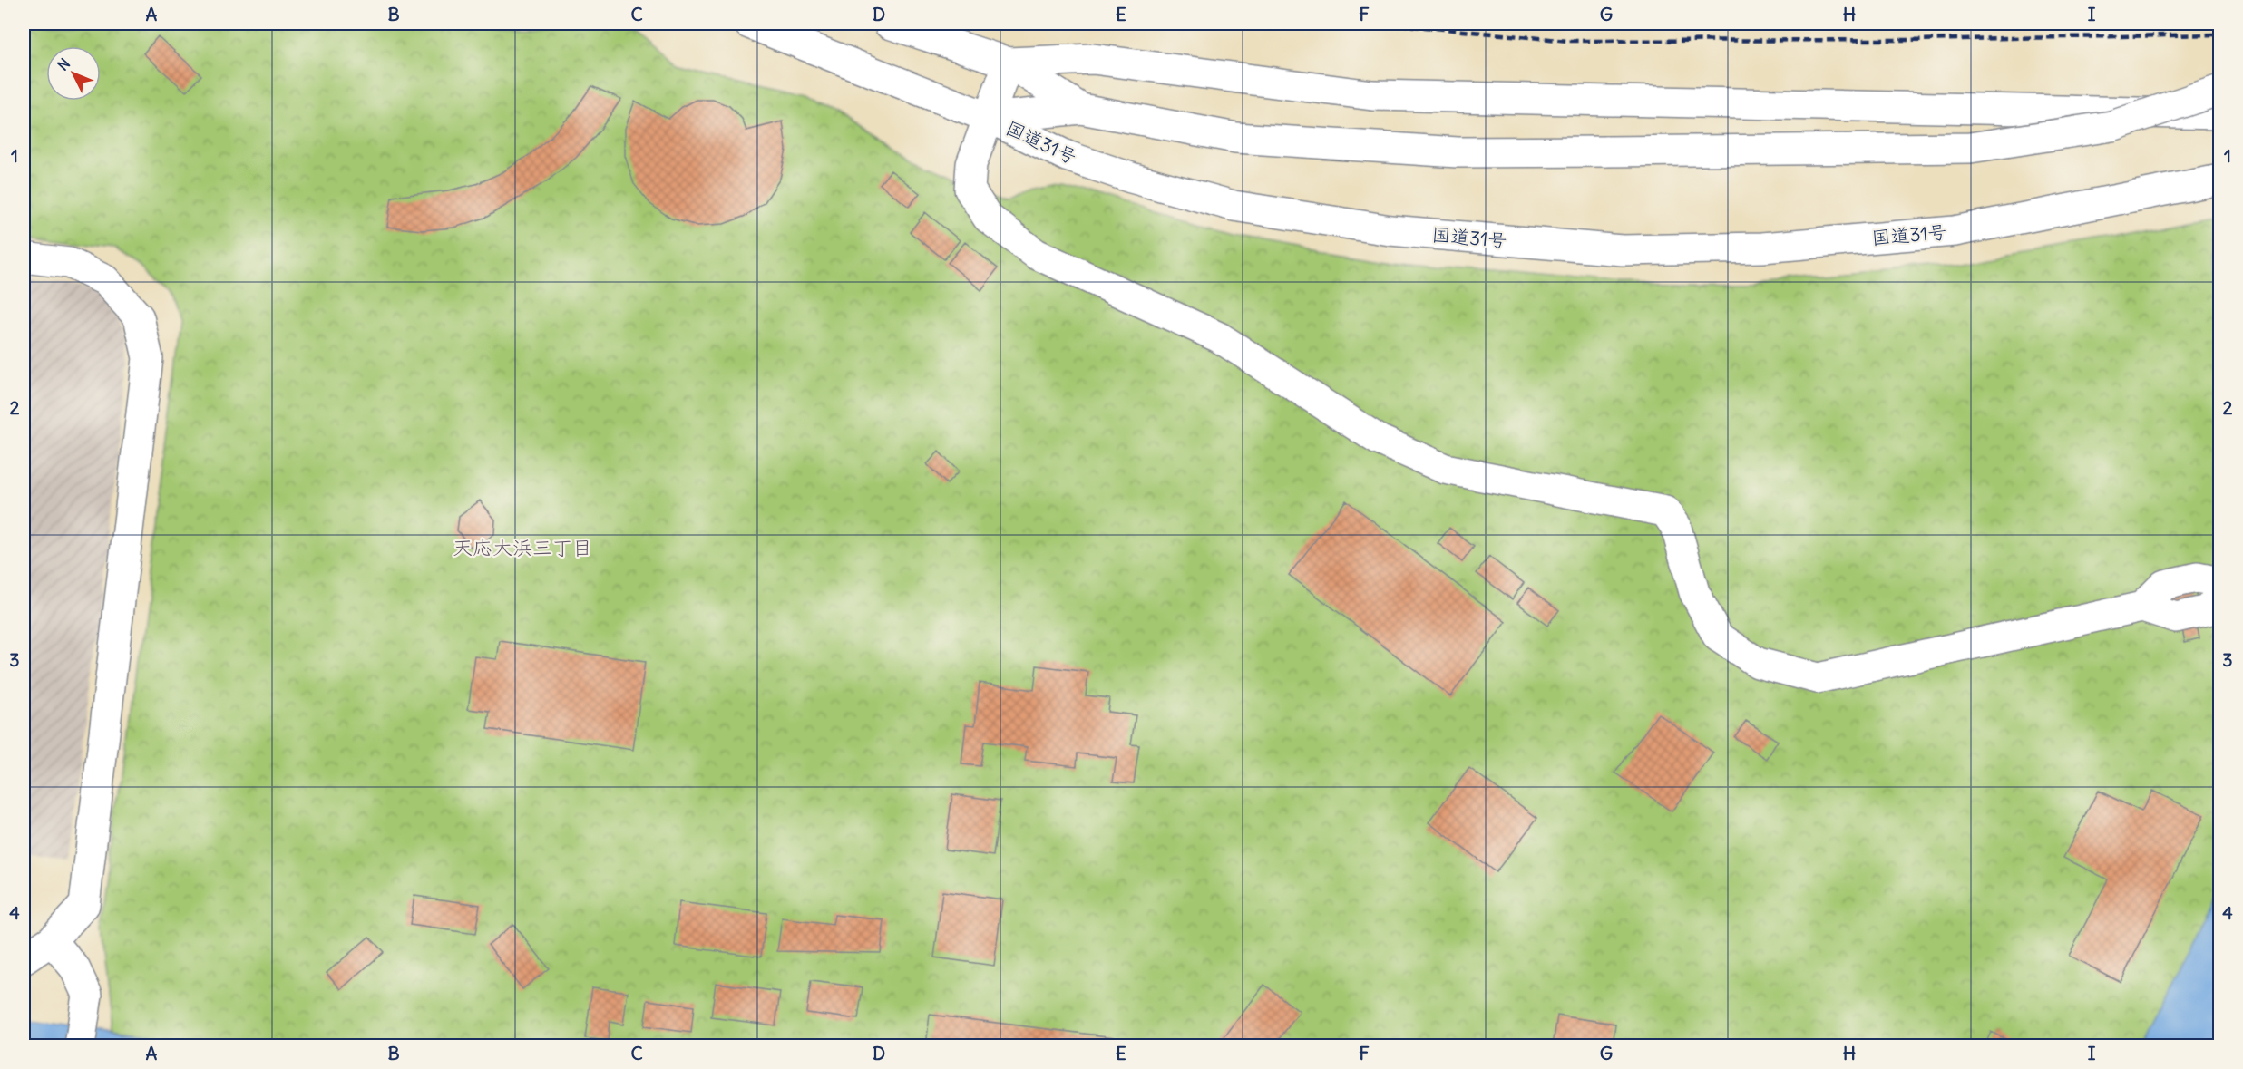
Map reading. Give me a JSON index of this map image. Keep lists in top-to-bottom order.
{
  "streets": {
    "main road": ["国道31号"]
  },
  "districts": ["天応大浜三丁目"],
  "north": "top left",
  "grid": {
    "columns": [
      "A",
      "B",
      "C",
      "D",
      "E",
      "F",
      "G",
      "H",
      "I"
    ],
    "rows": [
      "1",
      "2",
      "3",
      "4"
    ]
  }
}
